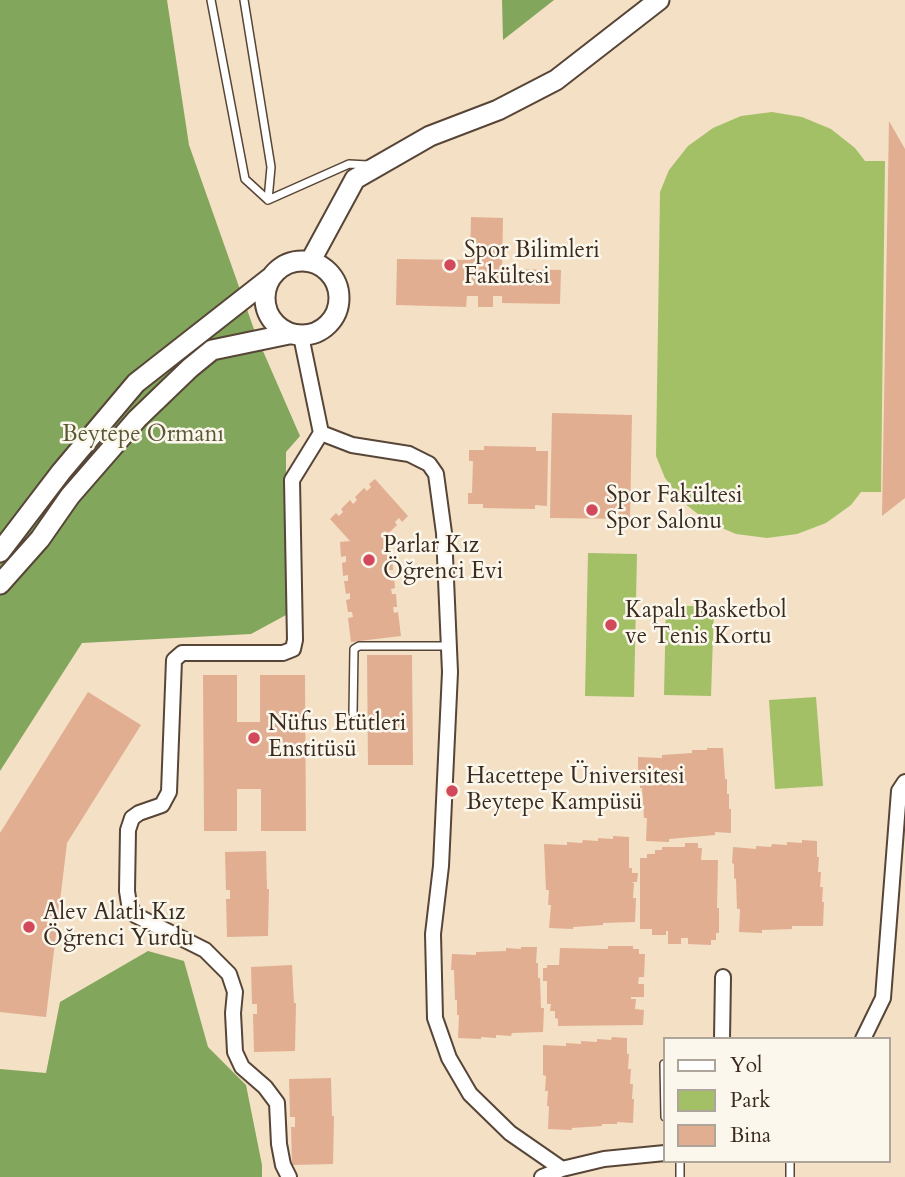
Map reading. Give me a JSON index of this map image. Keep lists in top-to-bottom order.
{
  "parks": ["Beytepe Ormanı"],
  "places": [
    "Spor Bilimleri Fakültesi",
    "Spor Fakültesi Spor Salonu",
    "Parlar Kız Öğrenci Evi",
    "Kapalı Basketbol ve Tenis Kortu",
    "Nüfus Etütleri Enstitüsü",
    "Hacettepe Üniversitesi Beytepe Kampüsü",
    "Alev Alatlı Kız Öğrenci Yurdu"
  ],
  "legend": ["Yol", "Park", "Bina"]
}
